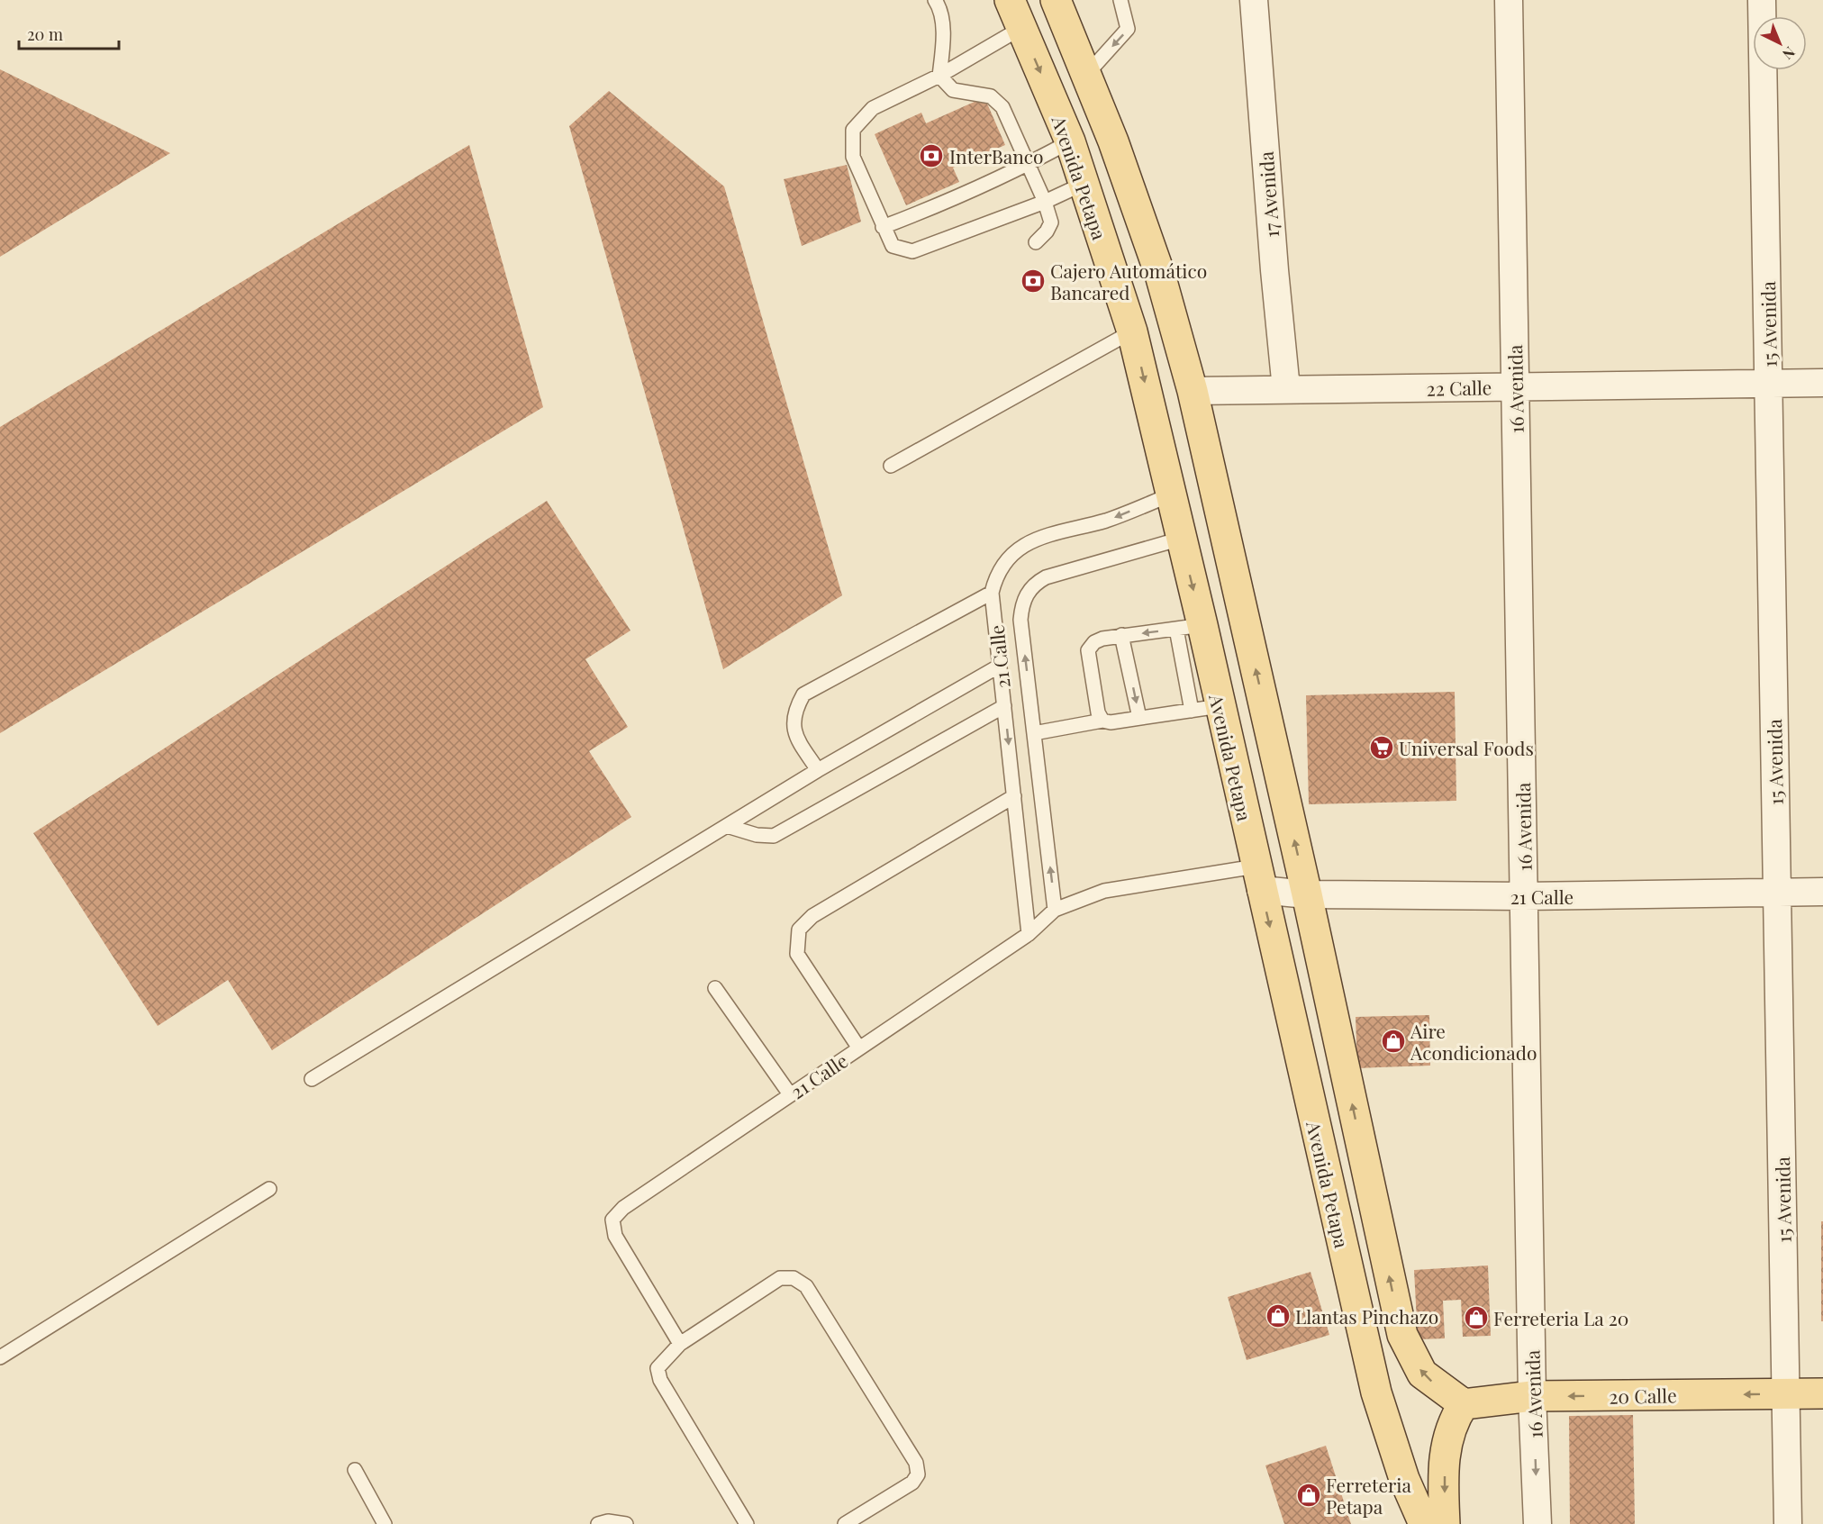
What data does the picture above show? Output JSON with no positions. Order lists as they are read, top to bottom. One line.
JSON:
{"streets":{"main road":["Avenida Petapa","20 Calle"],"street":["17 Avenida","15 Avenida","22 Calle","16 Avenida","21 Calle"]},"crossings":[["Avenida Petapa","22 Calle"],["Avenida Petapa","21 Calle"],["Avenida Petapa","20 Calle"],["17 Avenida","22 Calle"],["15 Avenida","22 Calle"],["15 Avenida","21 Calle"],["15 Avenida","20 Calle"],["22 Calle","16 Avenida"],["16 Avenida","21 Calle"],["16 Avenida","20 Calle"]],"one_way":["20 Calle"],"places":{"bank":["InterBanco","Cajero Automático Bancared"],"supermarket":["Universal Foods"],"shop":["Aire Acondicionado","Llantas Pinchazo","Ferreteria La 20","Ferreteria Petapa"]},"scale_bar":"20 m","north":"bottom right"}
